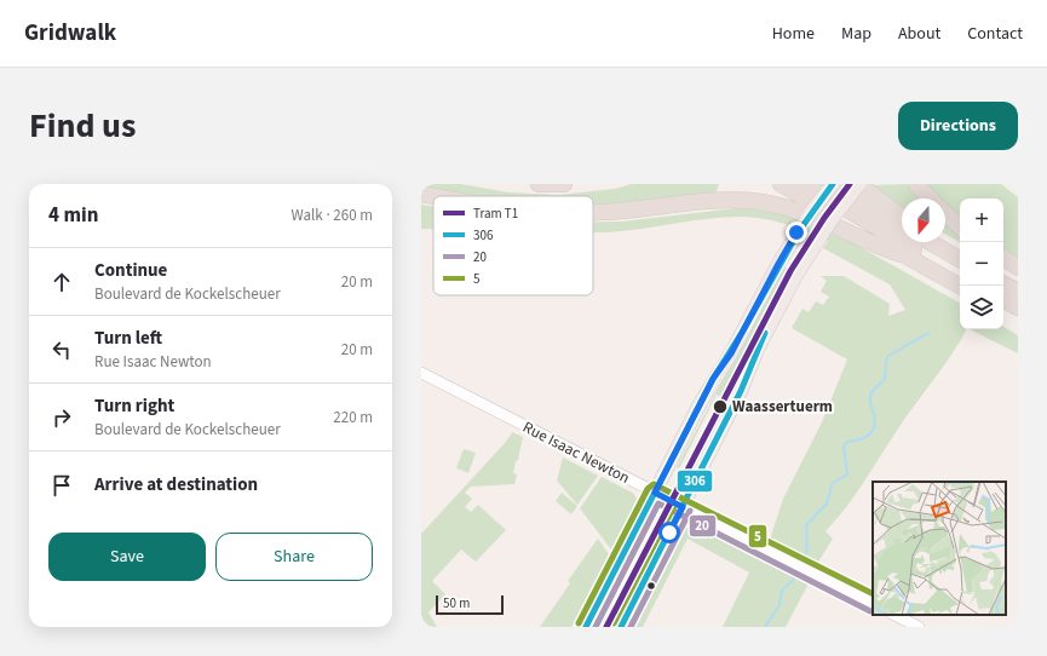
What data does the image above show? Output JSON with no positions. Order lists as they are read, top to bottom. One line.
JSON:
{"streets":{"street":["Rue Isaac Newton"]},"places":["Waassertuerm"],"lines":["tram line T1","transit line 306","transit line 5","transit line 20"],"legend":["Tram T1","306","20","5"],"scale_bar":"50 m","north":"bottom","page":{"header":"Gridwalk","nav":["Home","Map","About","Contact"],"title":"Find us","buttons":["Directions",["Save","Share"]],"heading":["4 min","Walk · 260 m"],"map_buttons":["+","−"],"list":[["Continue","Boulevard de Kockelscheuer","20 m"],["Turn left","Rue Isaac Newton","20 m"],["Turn right","Boulevard de Kockelscheuer","220 m"],"Arrive at destination"],"scale":"50 m"}}
